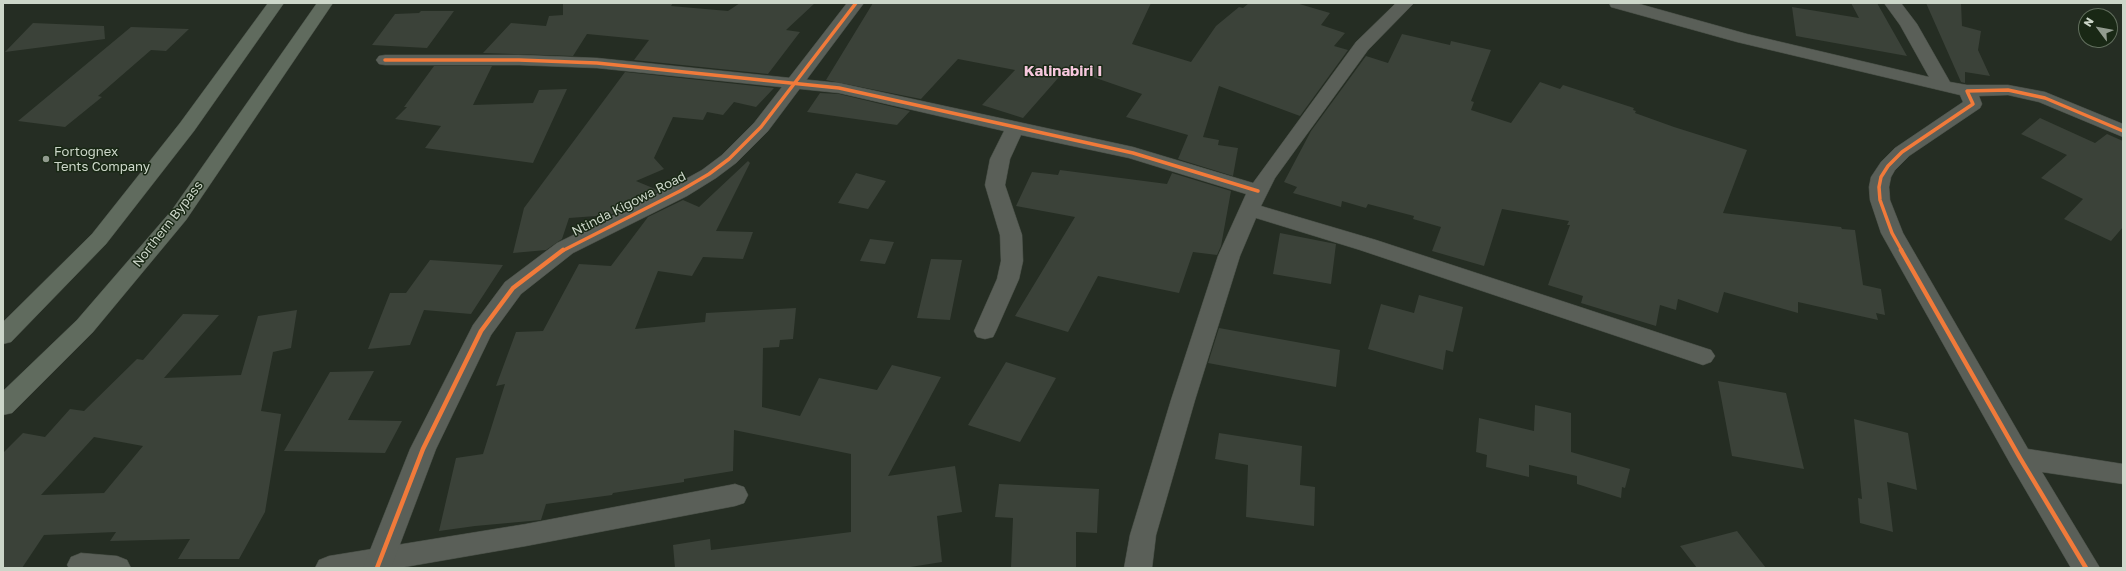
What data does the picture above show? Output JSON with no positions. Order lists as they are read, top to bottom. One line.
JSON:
{"streets":{"highway":["Northern Bypass"],"street":["Ntinda Kigowa Road"]},"districts":["Kalinabiri I"],"places":["Fortognex Tents Company"],"north":"top left"}
